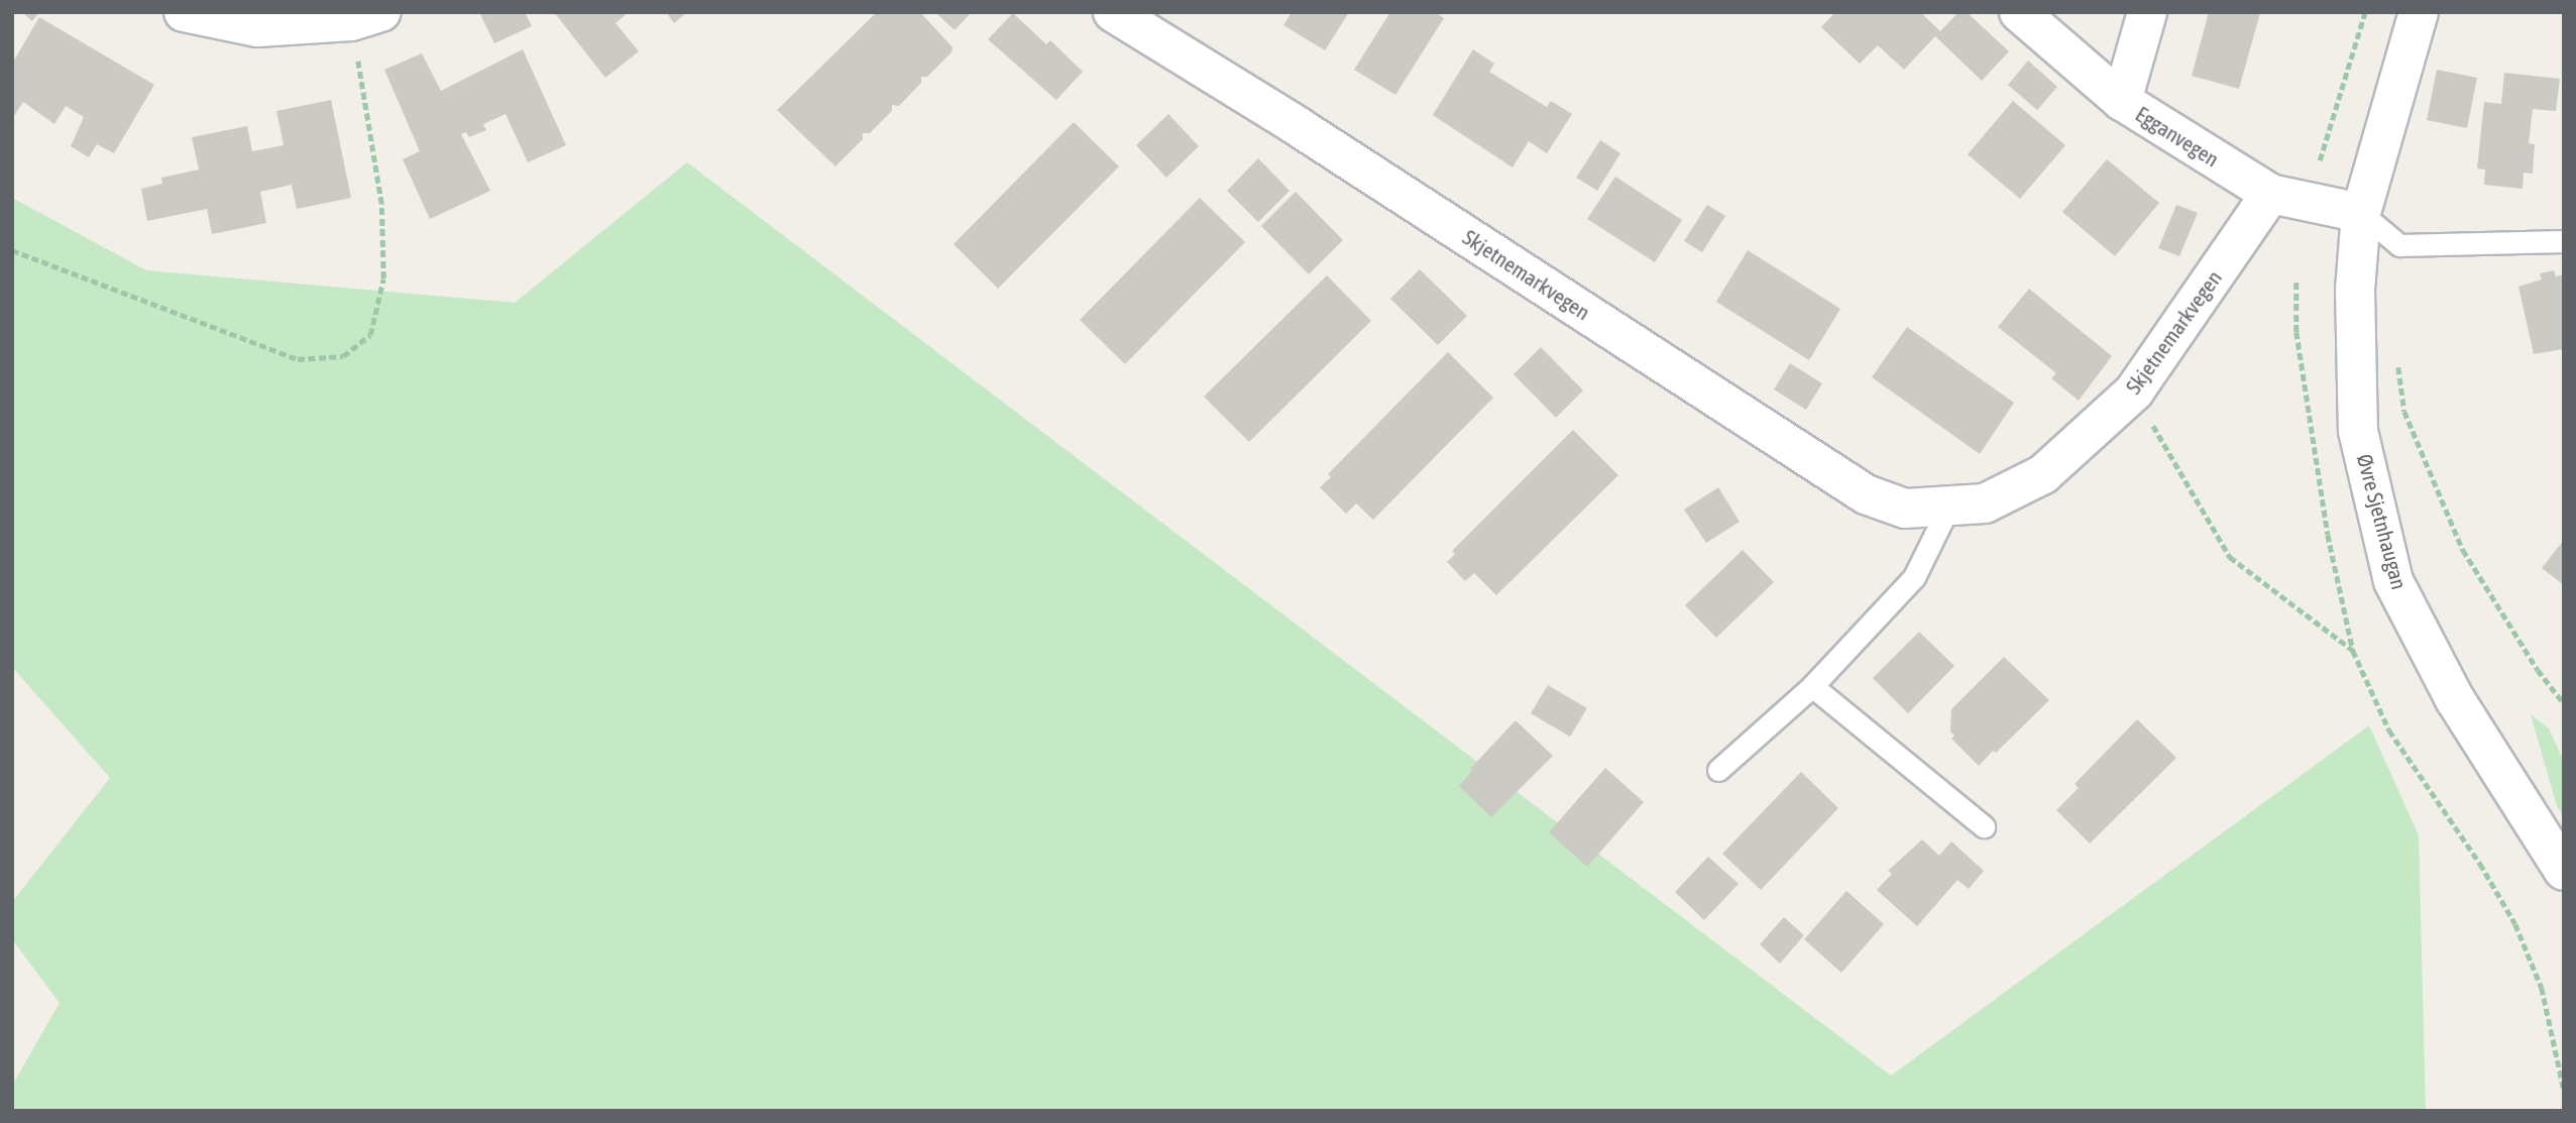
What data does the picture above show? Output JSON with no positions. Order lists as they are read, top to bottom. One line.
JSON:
{"streets":{"street":["Egganvegen","Skjetnemarkvegen","Øvre Sjetnhaugan"]},"crossings":[["Egganvegen","Skjetnemarkvegen"],["Egganvegen","Øvre Sjetnhaugan"]]}
